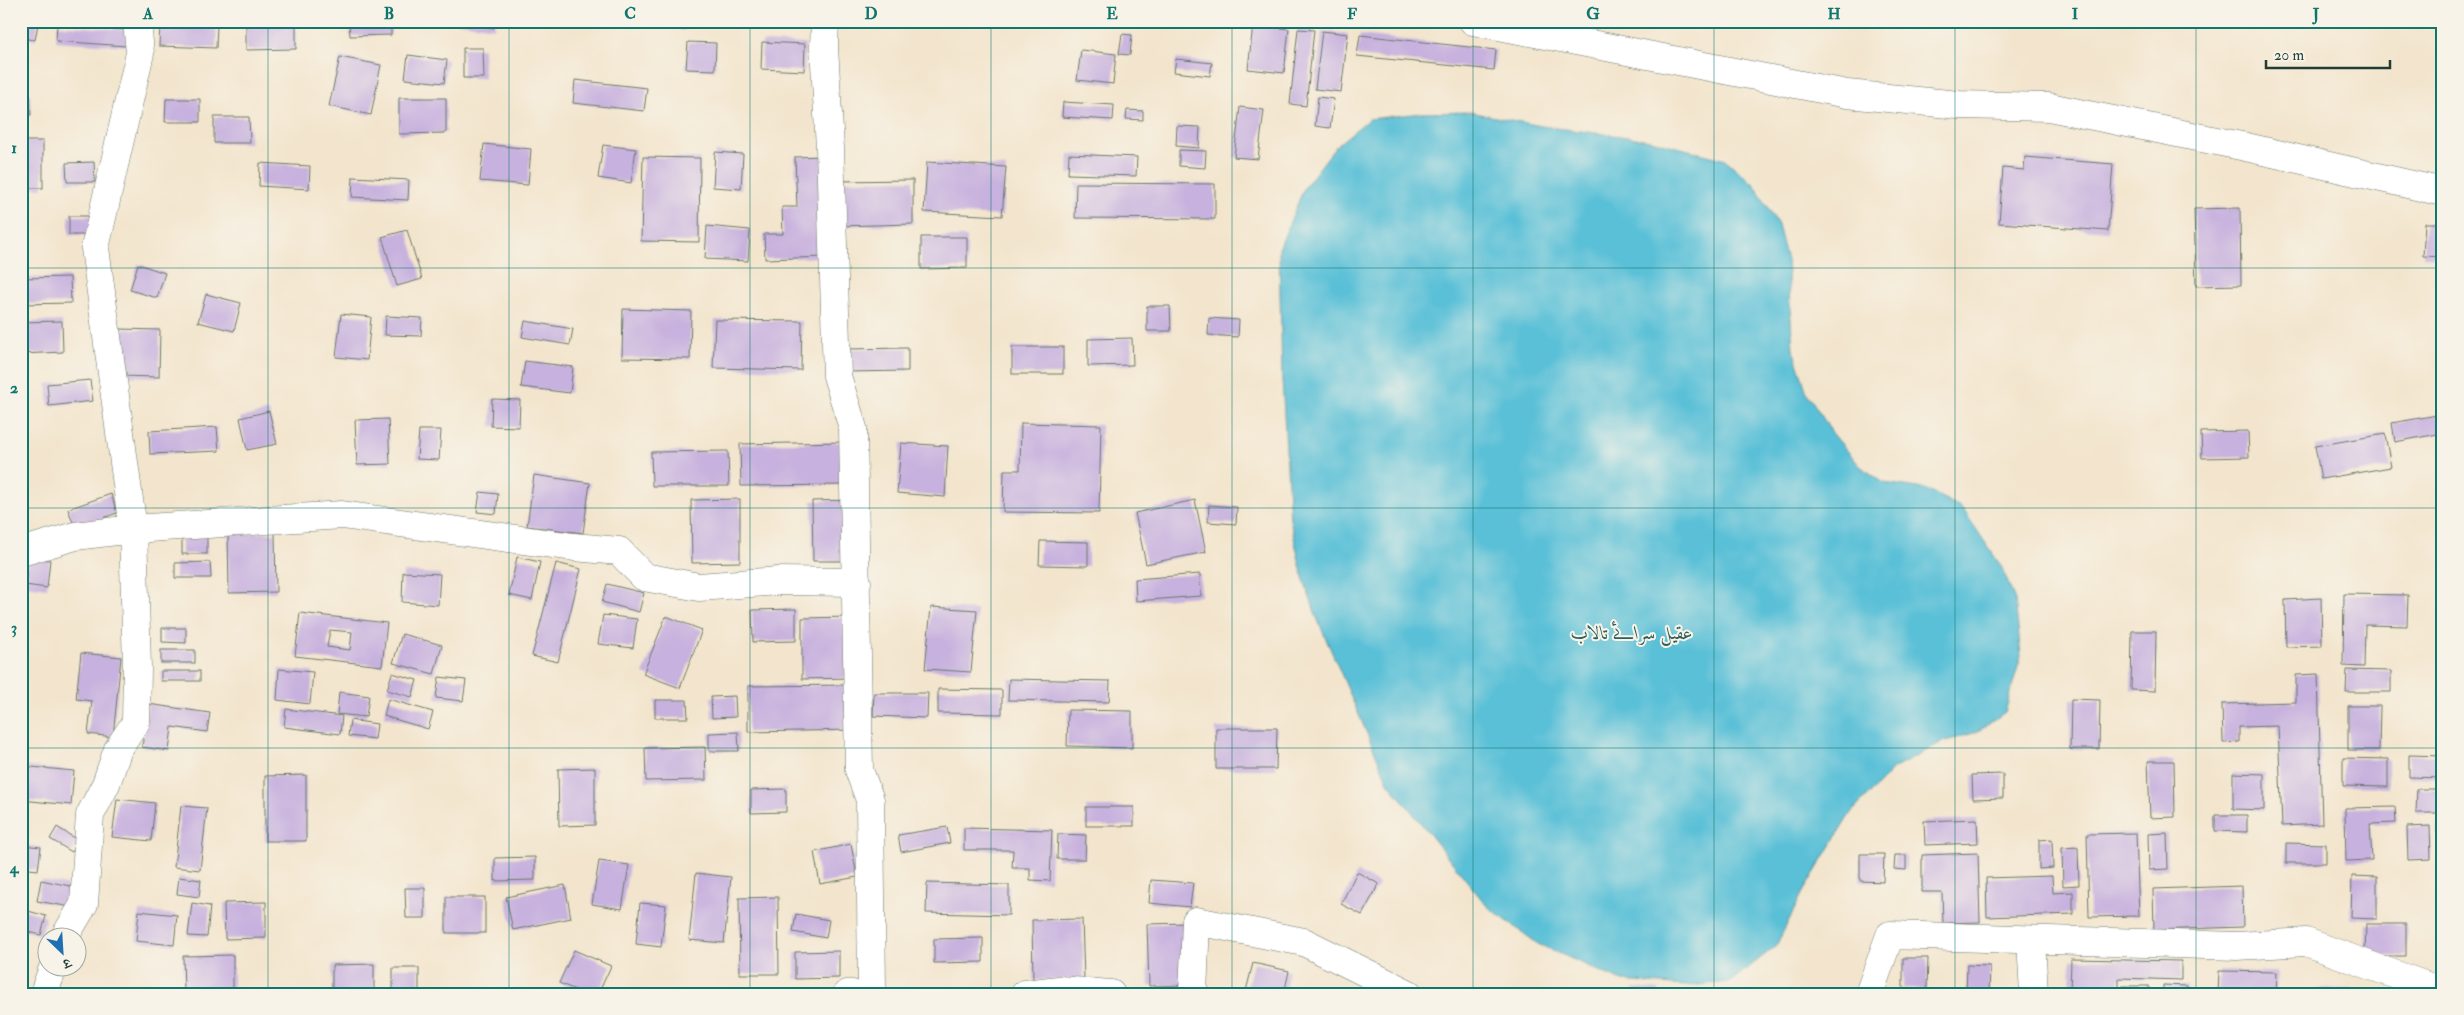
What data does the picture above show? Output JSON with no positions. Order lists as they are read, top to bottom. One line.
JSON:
{"water":["عقیل سرائے تالاب"],"scale_bar":"20 m","north":"bottom right","grid":{"columns":["A","B","C","D","E","F","G","H","I","J"],"rows":["1","2","3","4"]}}
